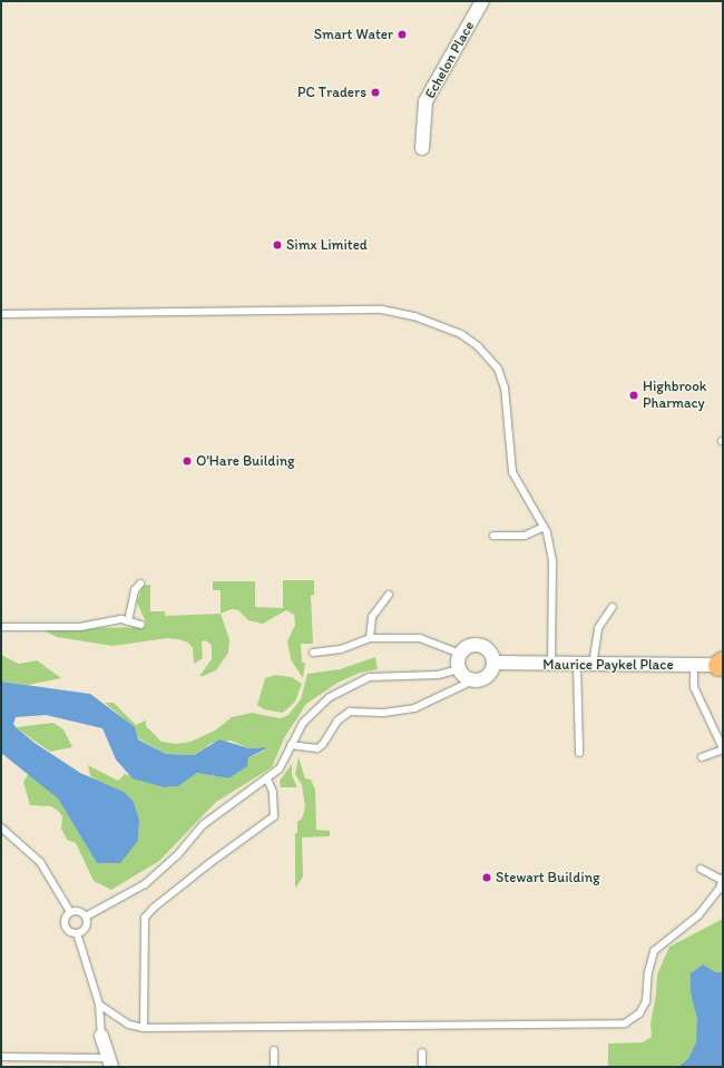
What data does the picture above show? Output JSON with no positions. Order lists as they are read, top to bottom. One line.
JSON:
{"streets":{"street":["Echelon Place","Maurice Paykel Place"]},"places":["Smart Water","PC Traders","Simx Limited","Highbrook Pharmacy","O'Hare Building","Stewart Building"]}
